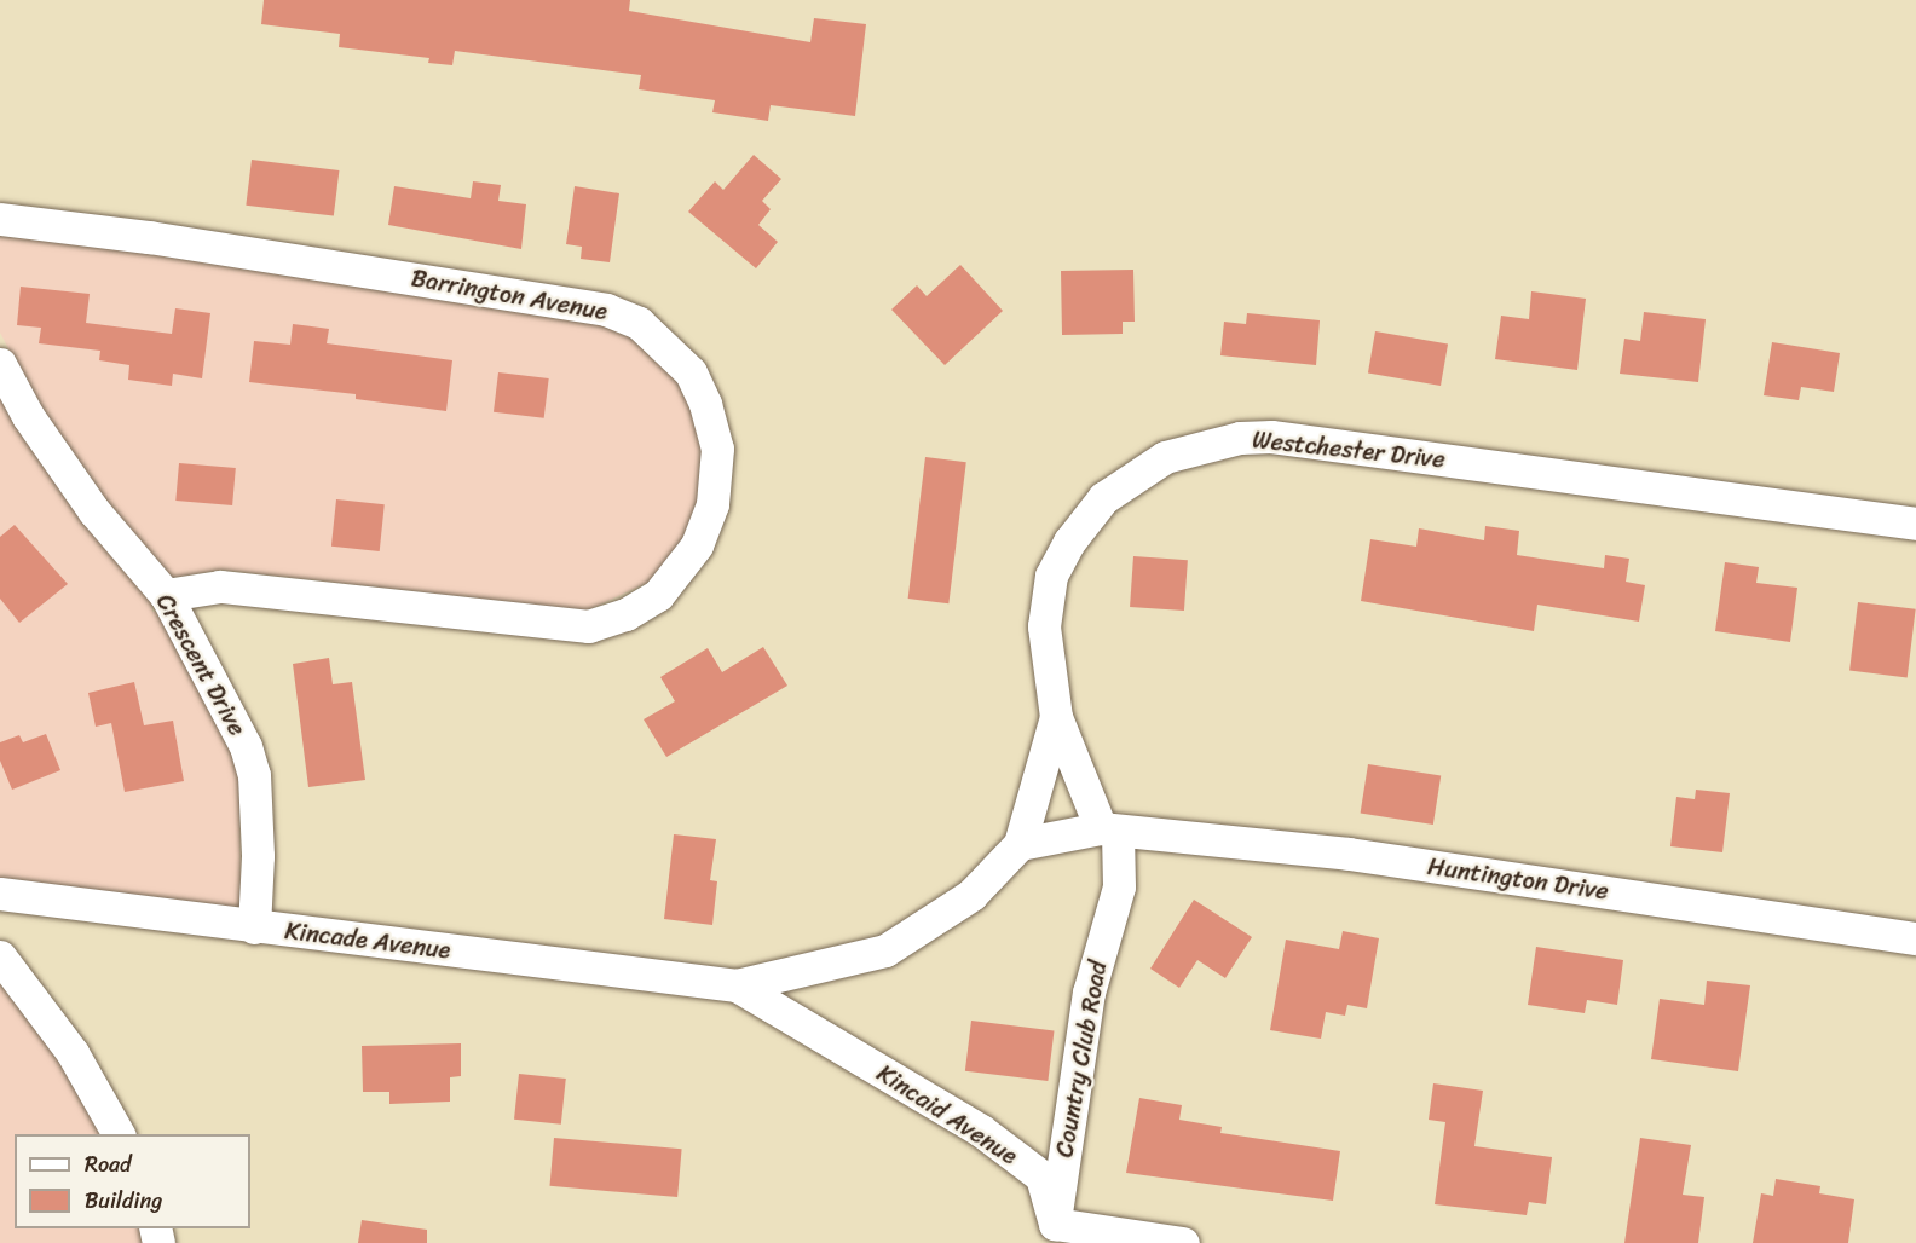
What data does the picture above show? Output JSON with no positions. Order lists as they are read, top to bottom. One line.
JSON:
{"streets":{"street":["Barrington Avenue","Westchester Drive","Crescent Drive","Huntington Drive","Kincade Avenue","Country Club Road","Kincaid Avenue"]},"crossings":[["Barrington Avenue","Crescent Drive"],["Westchester Drive","Huntington Drive"],["Westchester Drive","Country Club Road"],["Crescent Drive","Kincade Avenue"],["Huntington Drive","Country Club Road"],["Kincade Avenue","Kincaid Avenue"],["Country Club Road","Kincaid Avenue"]],"legend":["Road","Building"]}
